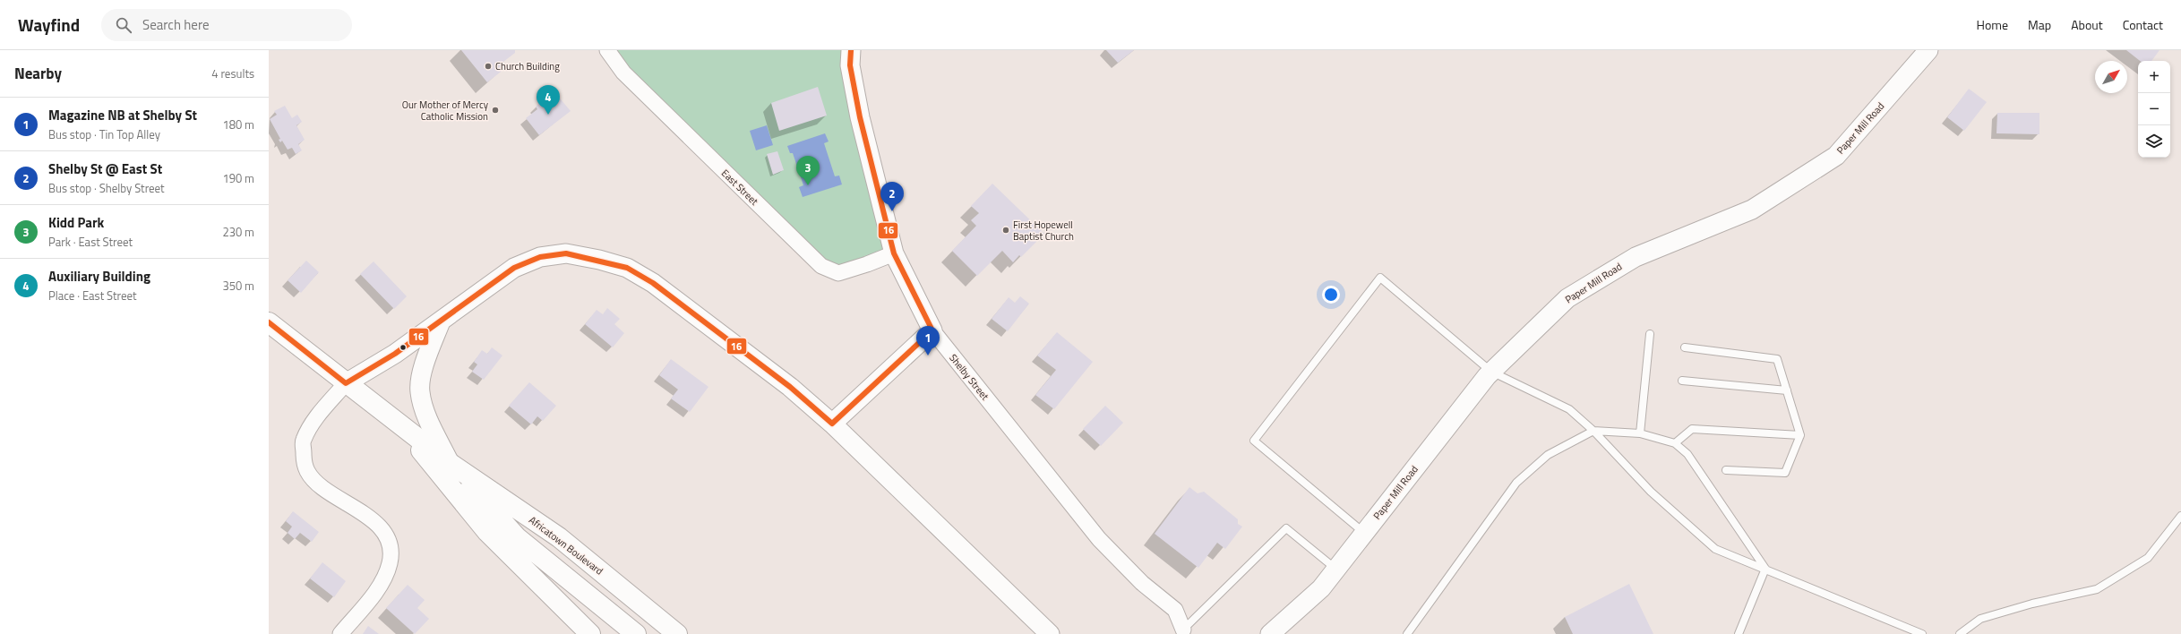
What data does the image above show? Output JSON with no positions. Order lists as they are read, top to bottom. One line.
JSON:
{"streets":{"main road":["Africatown Boulevard"],"street":["Paper Mill Road","East Street","Shelby Street"]},"crossings":[["East Street","Shelby Street"]],"places":["Church Building","Our Mother of Mercy Catholic Mission","First Hopewell Baptist Church"],"lines":["transit line 16"],"north":"top right","page":{"header":"Wayfind","search":"Search here","nav":["Home","Map","About","Contact"],"heading":["Nearby","4 results"],"map_buttons":["+","−"],"pins":["4","3","2","1"],"list":[{"mark":"1","name":"Magazine NB at Shelby St","note":"Bus stop · Tin Top Alley","value":"180 m"},{"mark":"2","name":"Shelby St @ East St","note":"Bus stop · Shelby Street","value":"190 m"},{"mark":"3","name":"Kidd Park","note":"Park · East Street","value":"230 m"},{"mark":"4","name":"Auxiliary Building","note":"Place · East Street","value":"350 m"}]}}
